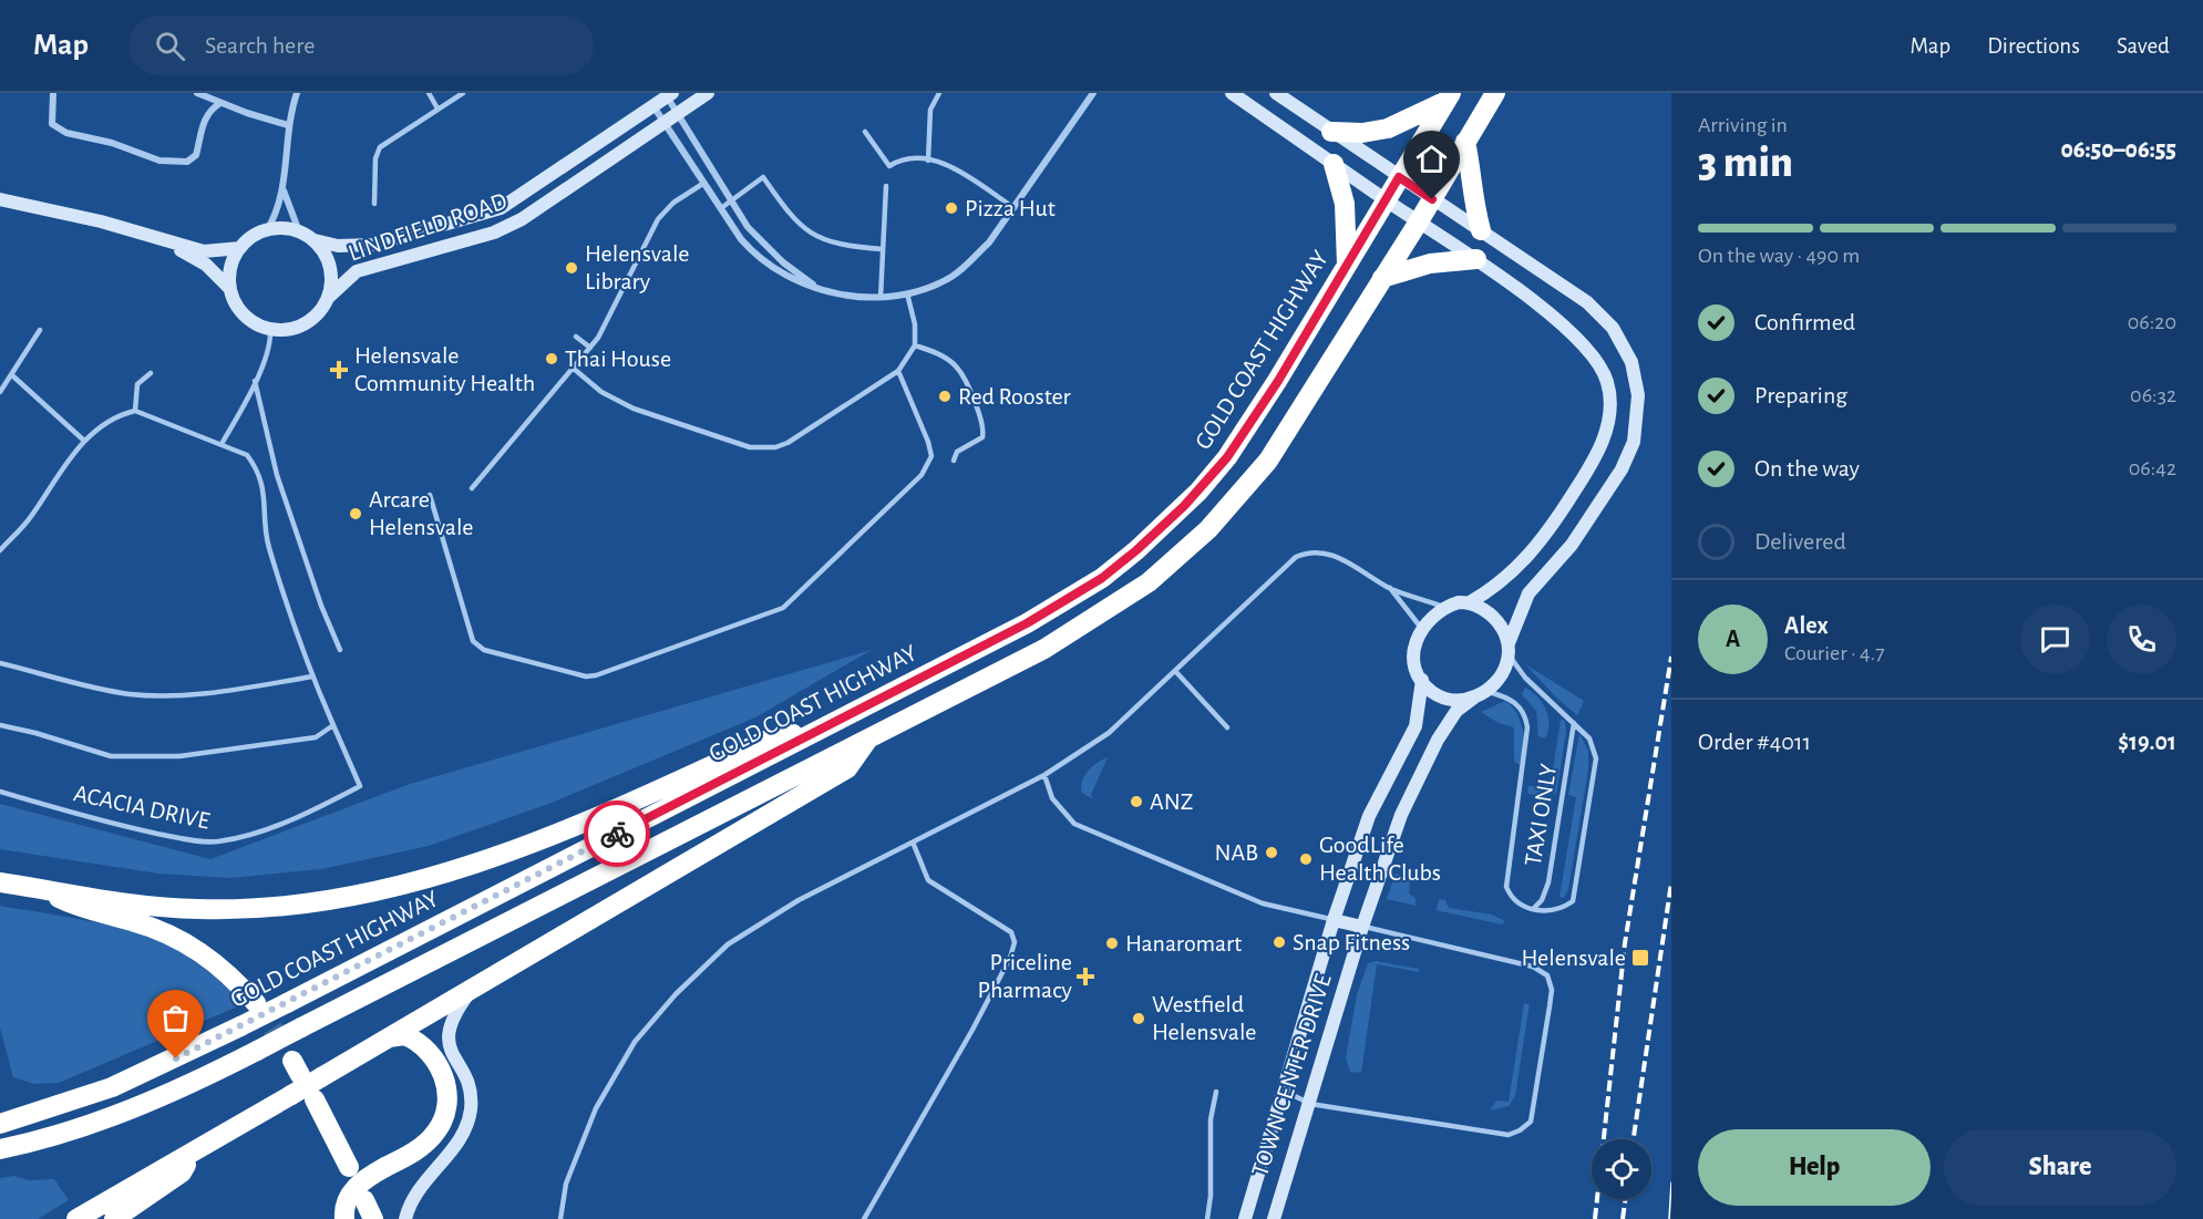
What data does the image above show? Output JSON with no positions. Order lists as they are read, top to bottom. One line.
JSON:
{"streets":{"highway":["GOLD COAST HIGHWAY"],"street":["LINDFIELD ROAD","TOWN CENTER DRIVE"],"lane":["ACACIA DRIVE","TAXI ONLY"]},"places":{"other":["Pizza Hut","Helensvale Library","Thai House","Red Rooster","Arcare Helensvale","ANZ","NAB","GoodLife Health Clubs","Snap Fitness","Hanaromart","Westfield Helensvale"],"health":["Helensvale Community Health","Priceline Pharmacy"],"transit":["Helensvale"]},"page":{"header":"Map","search":"Search here","nav":["Map","Directions","Saved"],"heading":["3 min","Arriving in","06:50–06:55"],"panel":["Alex","Courier · 4.7","Order #4011","$19.01"],"bar":"On the way · 490 m","list":[["Confirmed","06:20"],["Preparing","06:32"],["On the way","06:42"],"Delivered"],"round":"A","buttons":["Help","Share"]}}
